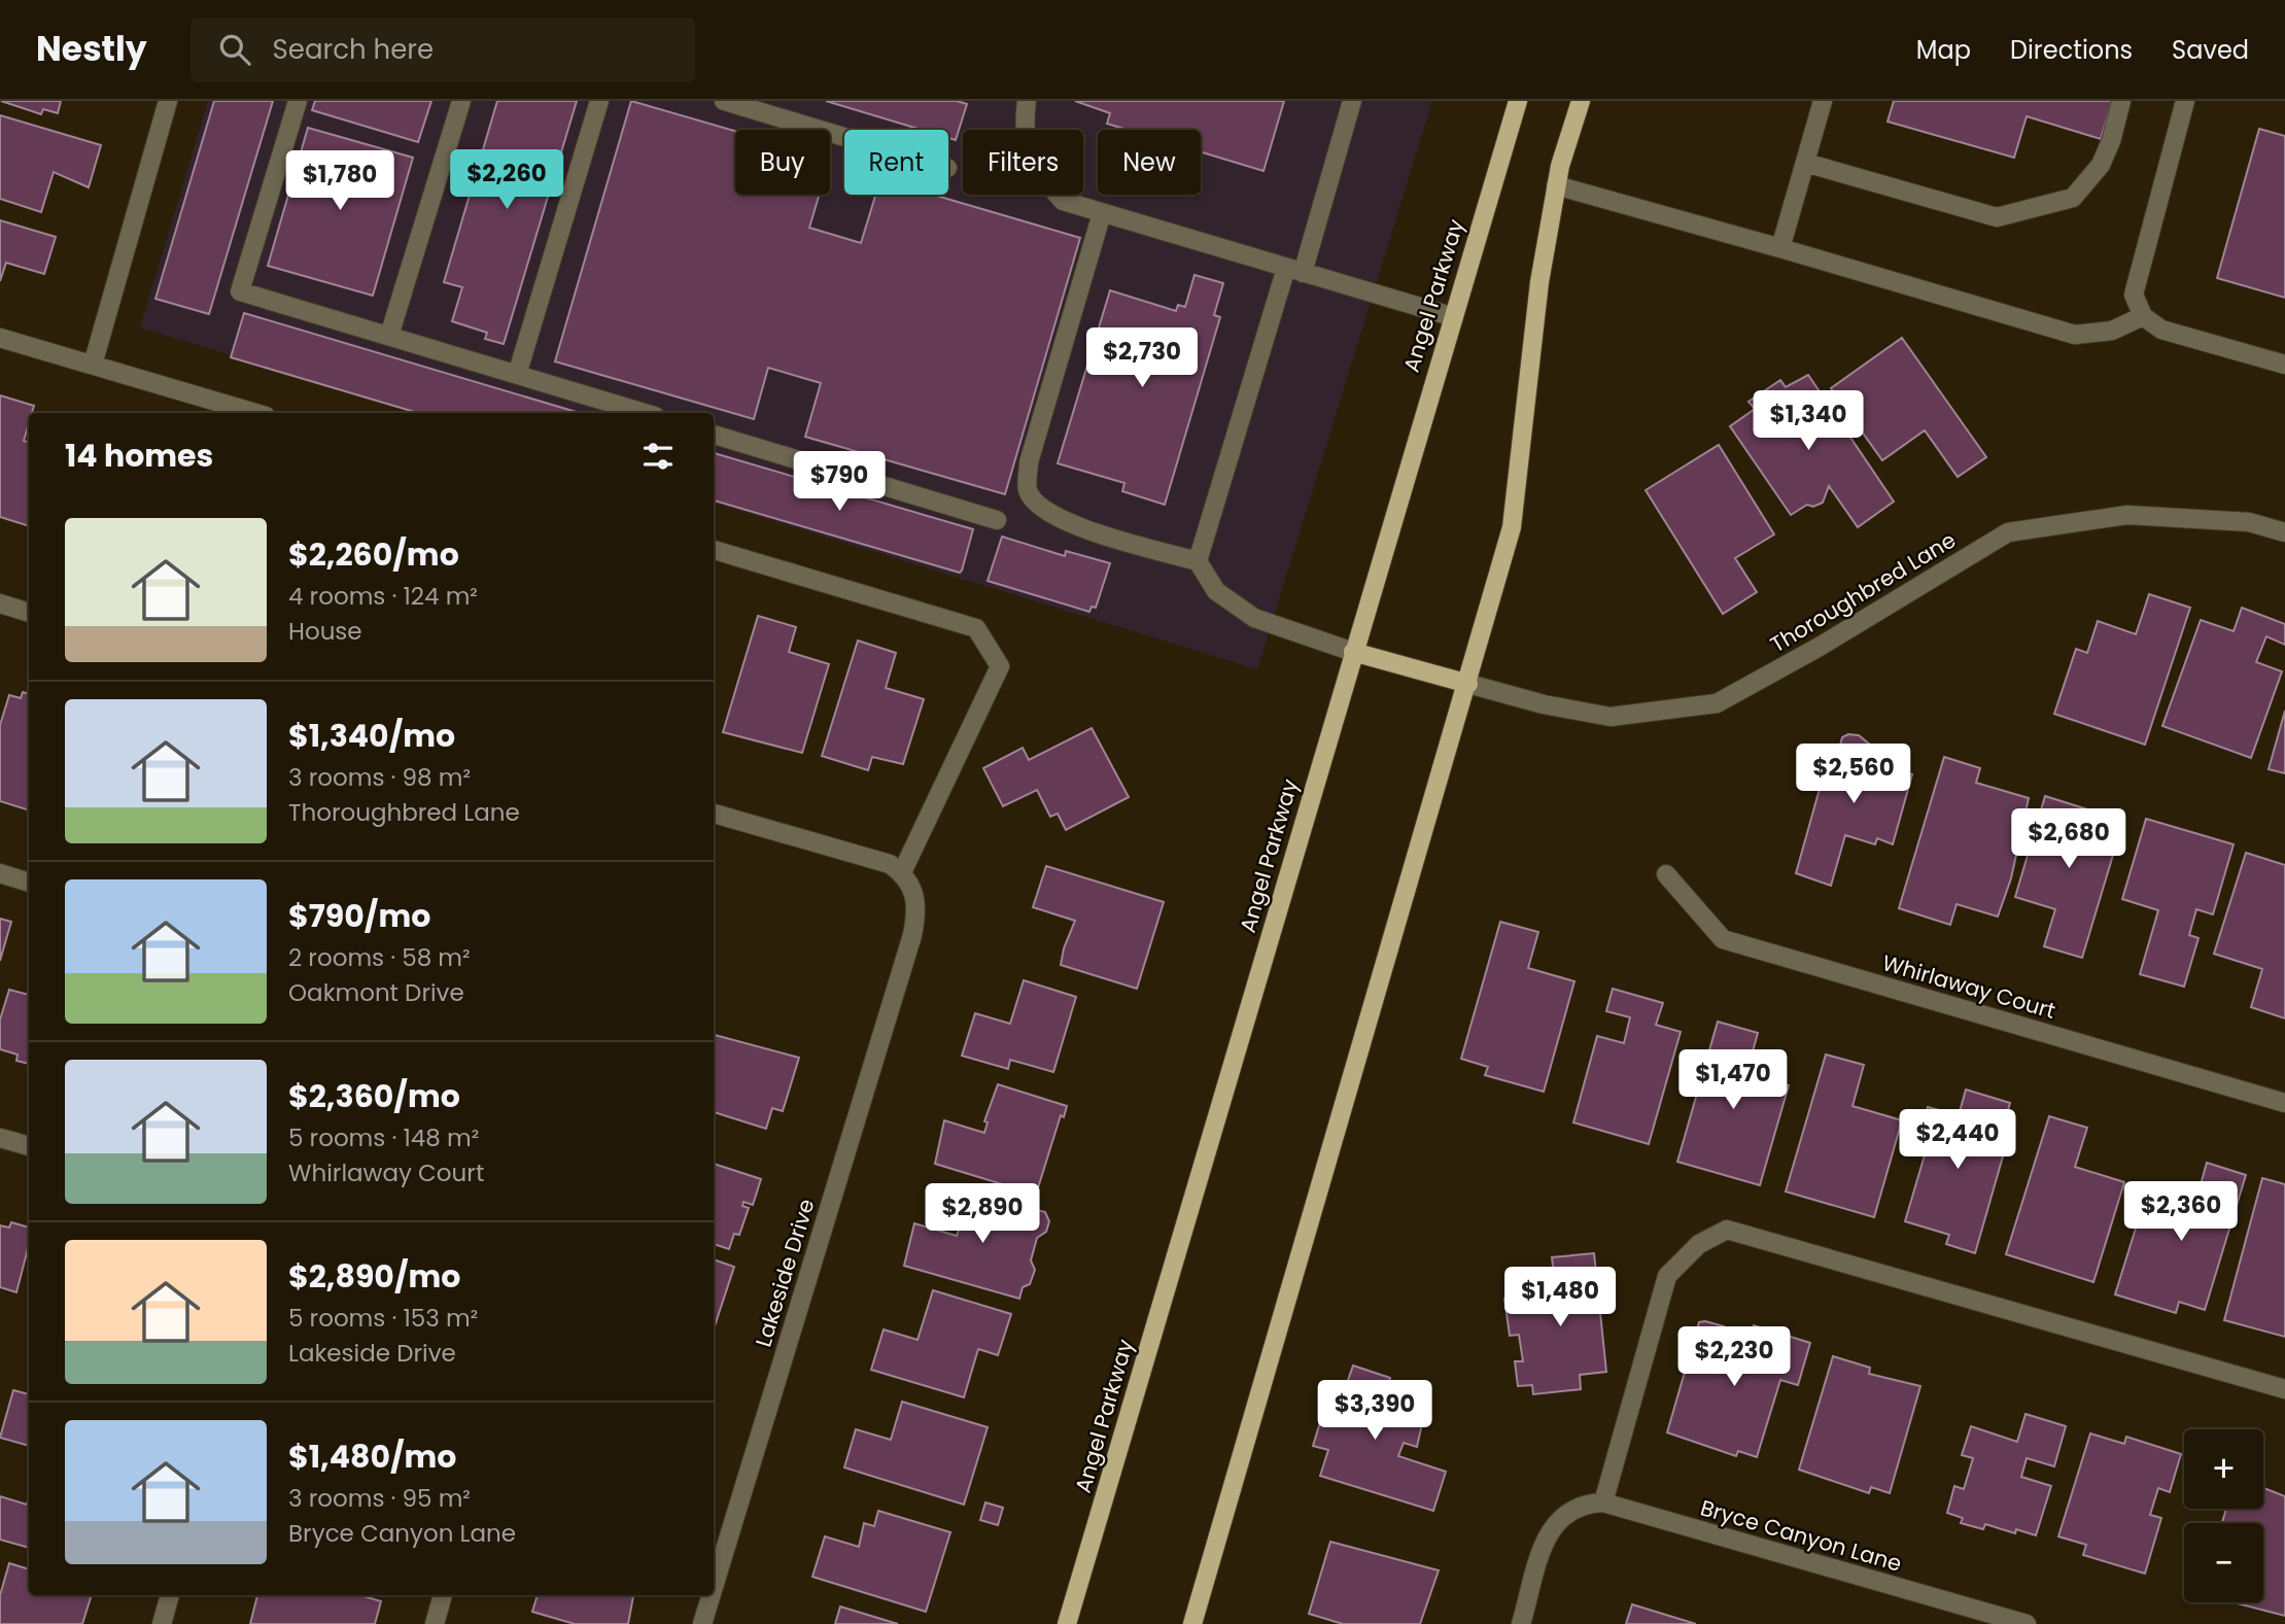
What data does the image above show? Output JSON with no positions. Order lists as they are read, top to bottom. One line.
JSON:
{"streets":{"main road":["Angel Parkway"],"street":["Thoroughbred Lane","Whirlaway Court","Lakeside Drive","Bryce Canyon Lane"]},"page":{"header":"Nestly","search":"Search here","nav":["Map","Directions","Saved"],"chip":["Buy","Rent","Filters","New"],"price":["$2,260","$1,780","$2,730","$1,340","$790","$2,560","$2,680","$1,470","$2,440","$2,360","$2,890","$1,480","$2,230","$3,390"],"heading":"14 homes","list":[{"name":"$2,260/mo","note":"4 rooms · 124 m² · House"},{"name":"$1,340/mo","note":"3 rooms · 98 m² · Thoroughbred Lane"},{"name":"$790/mo","note":"2 rooms · 58 m² · Oakmont Drive"},{"name":"$2,360/mo","note":"5 rooms · 148 m² · Whirlaway Court"},{"name":"$2,890/mo","note":"5 rooms · 153 m² · Lakeside Drive"},{"name":"$1,480/mo","note":"3 rooms · 95 m² · Bryce Canyon Lane"}],"map_buttons":["+","−"]}}
